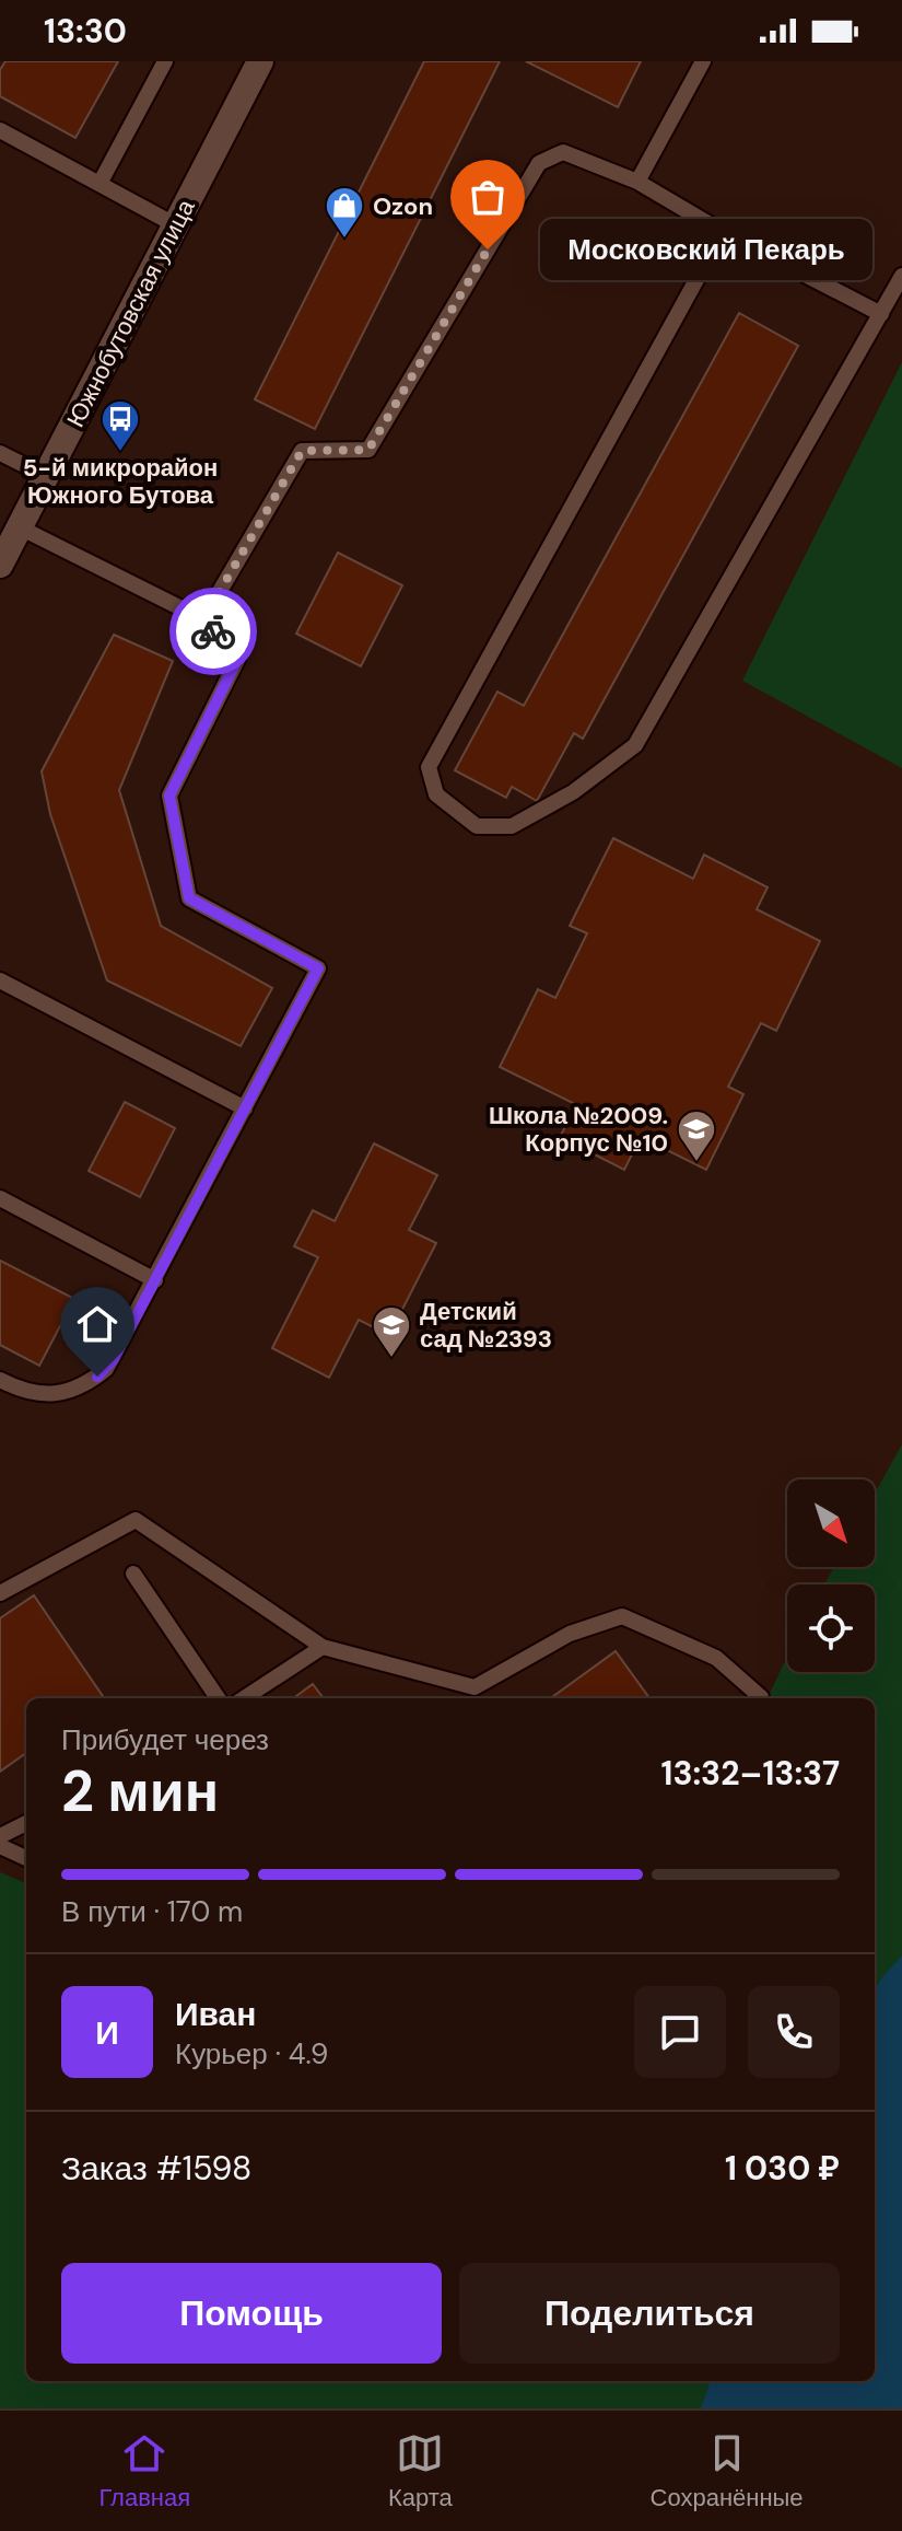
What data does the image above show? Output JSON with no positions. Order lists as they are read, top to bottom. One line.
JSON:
{"streets":{"street":["Южнобутовская улица"]},"places":{"shop":["Ozon"],"other":["Московский Пекарь"],"bus stop":["5-й микрорайон Южного Бутова"],"school or university":["Школа №2009. Корпус №10","Детский сад №2393"]},"north":"bottom right","page":{"status":"13:30","bubble":"Московский Пекарь","heading":["2 мин","Прибудет через","13:32–13:37"],"panel":["Иван","Курьер · 4.9","Заказ #1598","1 030 ₽"],"bar":"В пути · 170 m","round":"И","buttons":["Помощь","Поделиться"],"tabs":["Главная","Карта","Сохранённые"]}}
